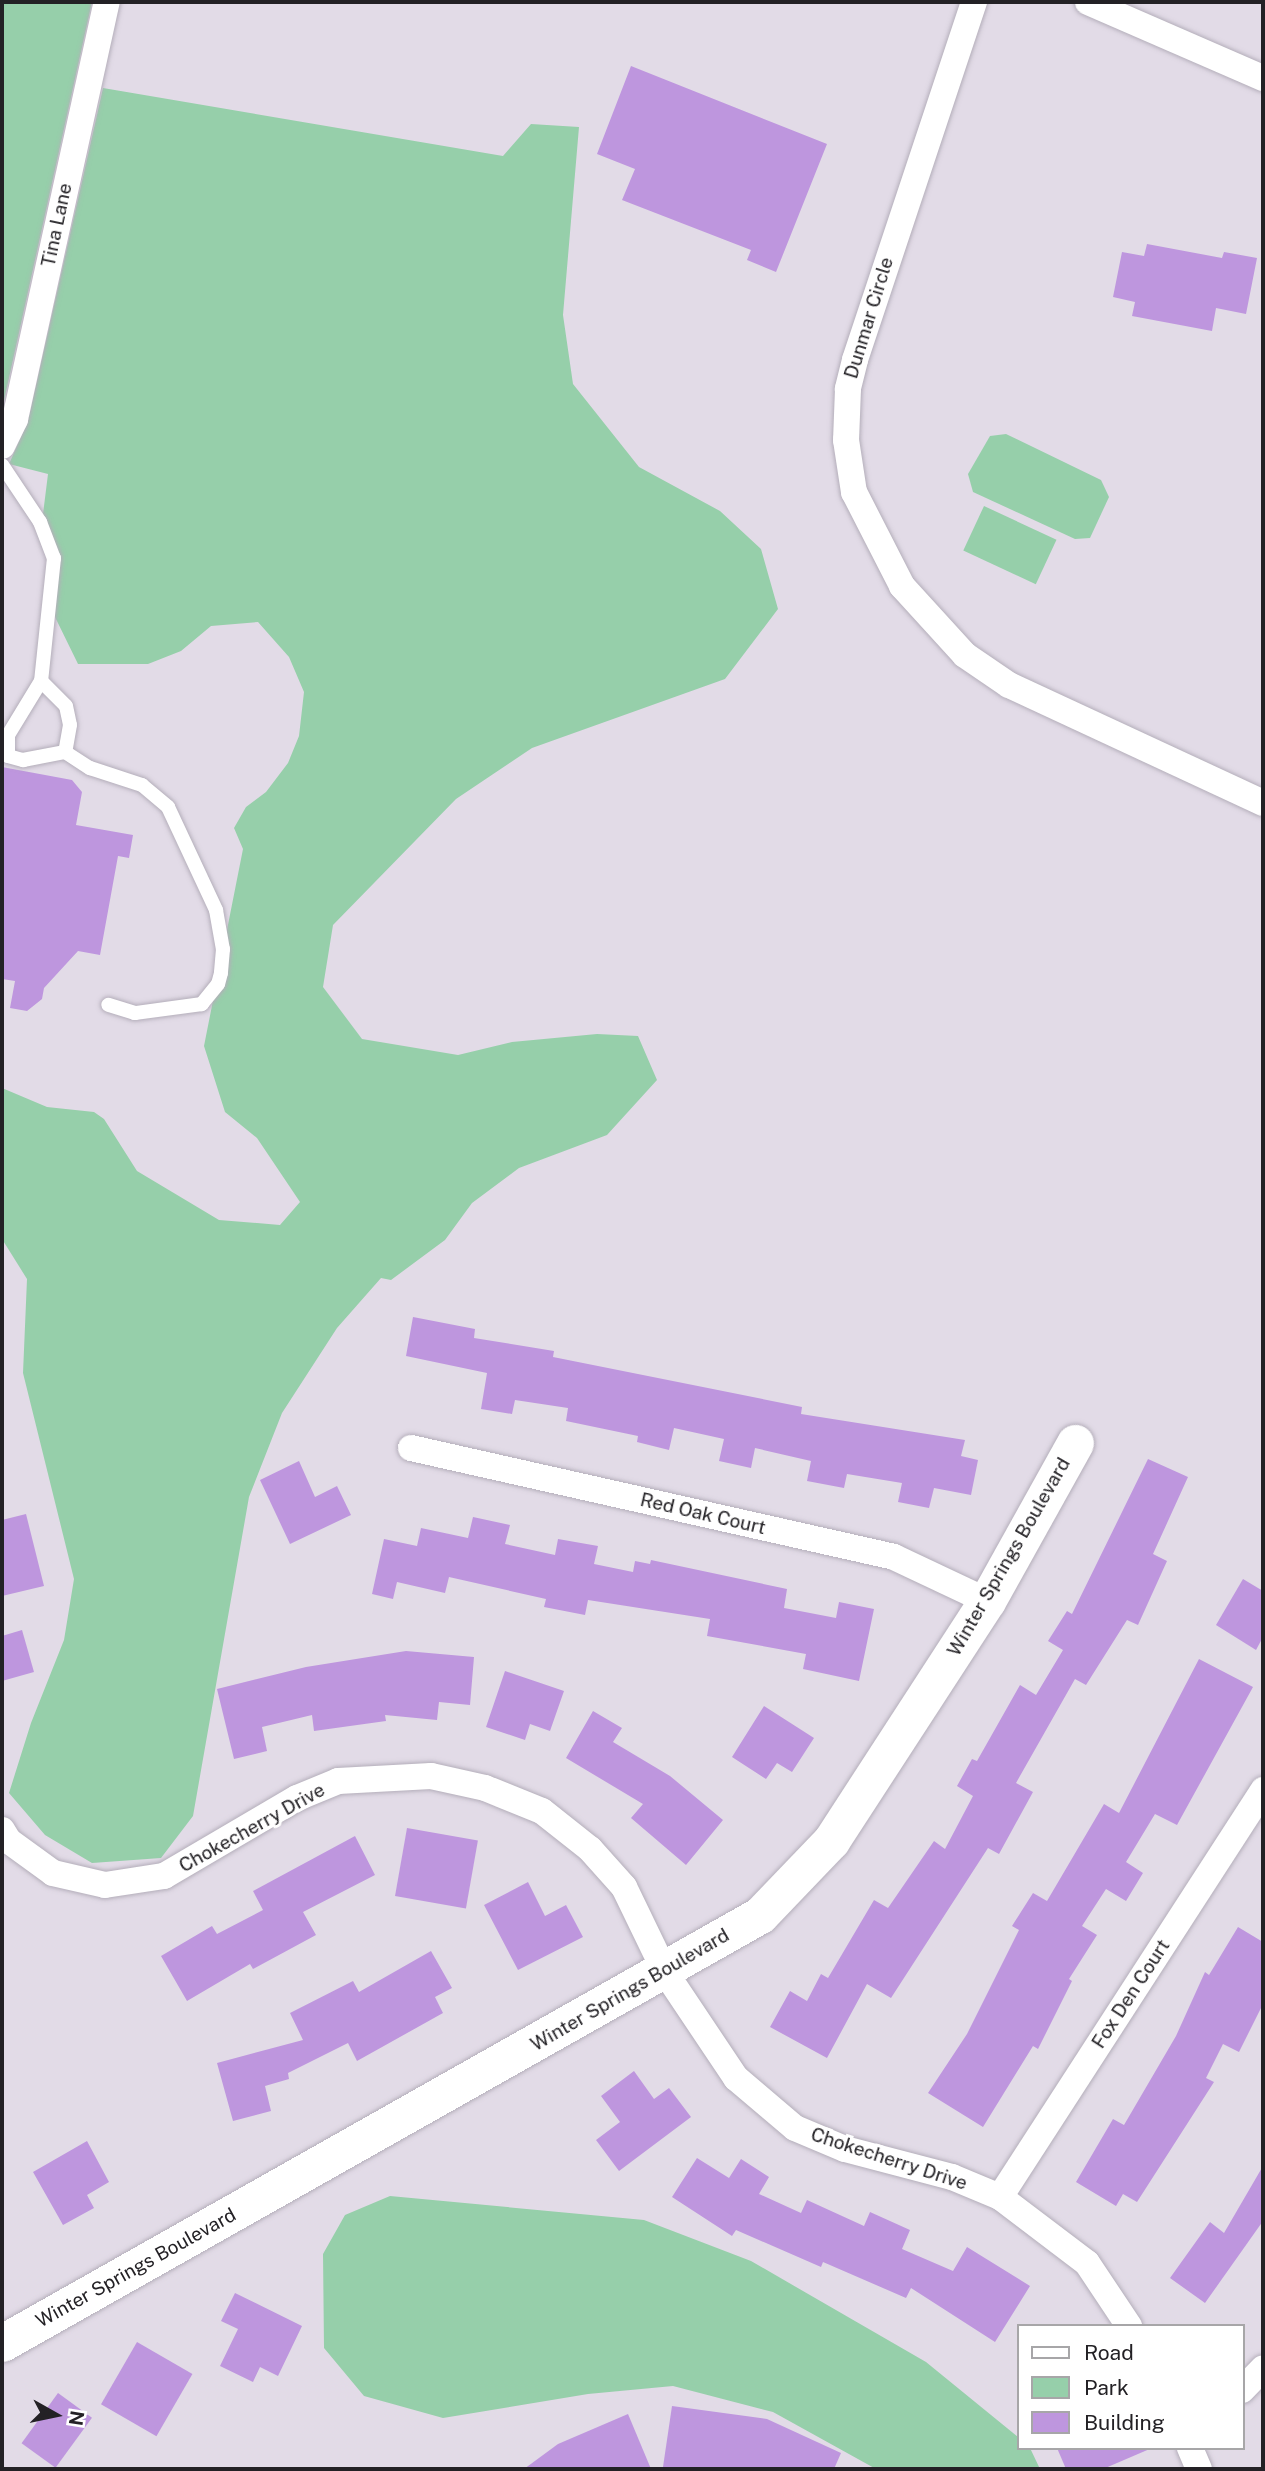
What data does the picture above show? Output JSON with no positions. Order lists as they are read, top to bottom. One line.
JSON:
{"streets":{"street":["Tina Lane","Dunmar Circle","Red Oak Court","Winter Springs Boulevard","Chokecherry Drive","Fox Den Court"]},"crossings":[["Red Oak Court","Winter Springs Boulevard"],["Winter Springs Boulevard","Chokecherry Drive"],["Chokecherry Drive","Fox Den Court"]],"legend":["Road","Park","Building"],"north":"right"}
